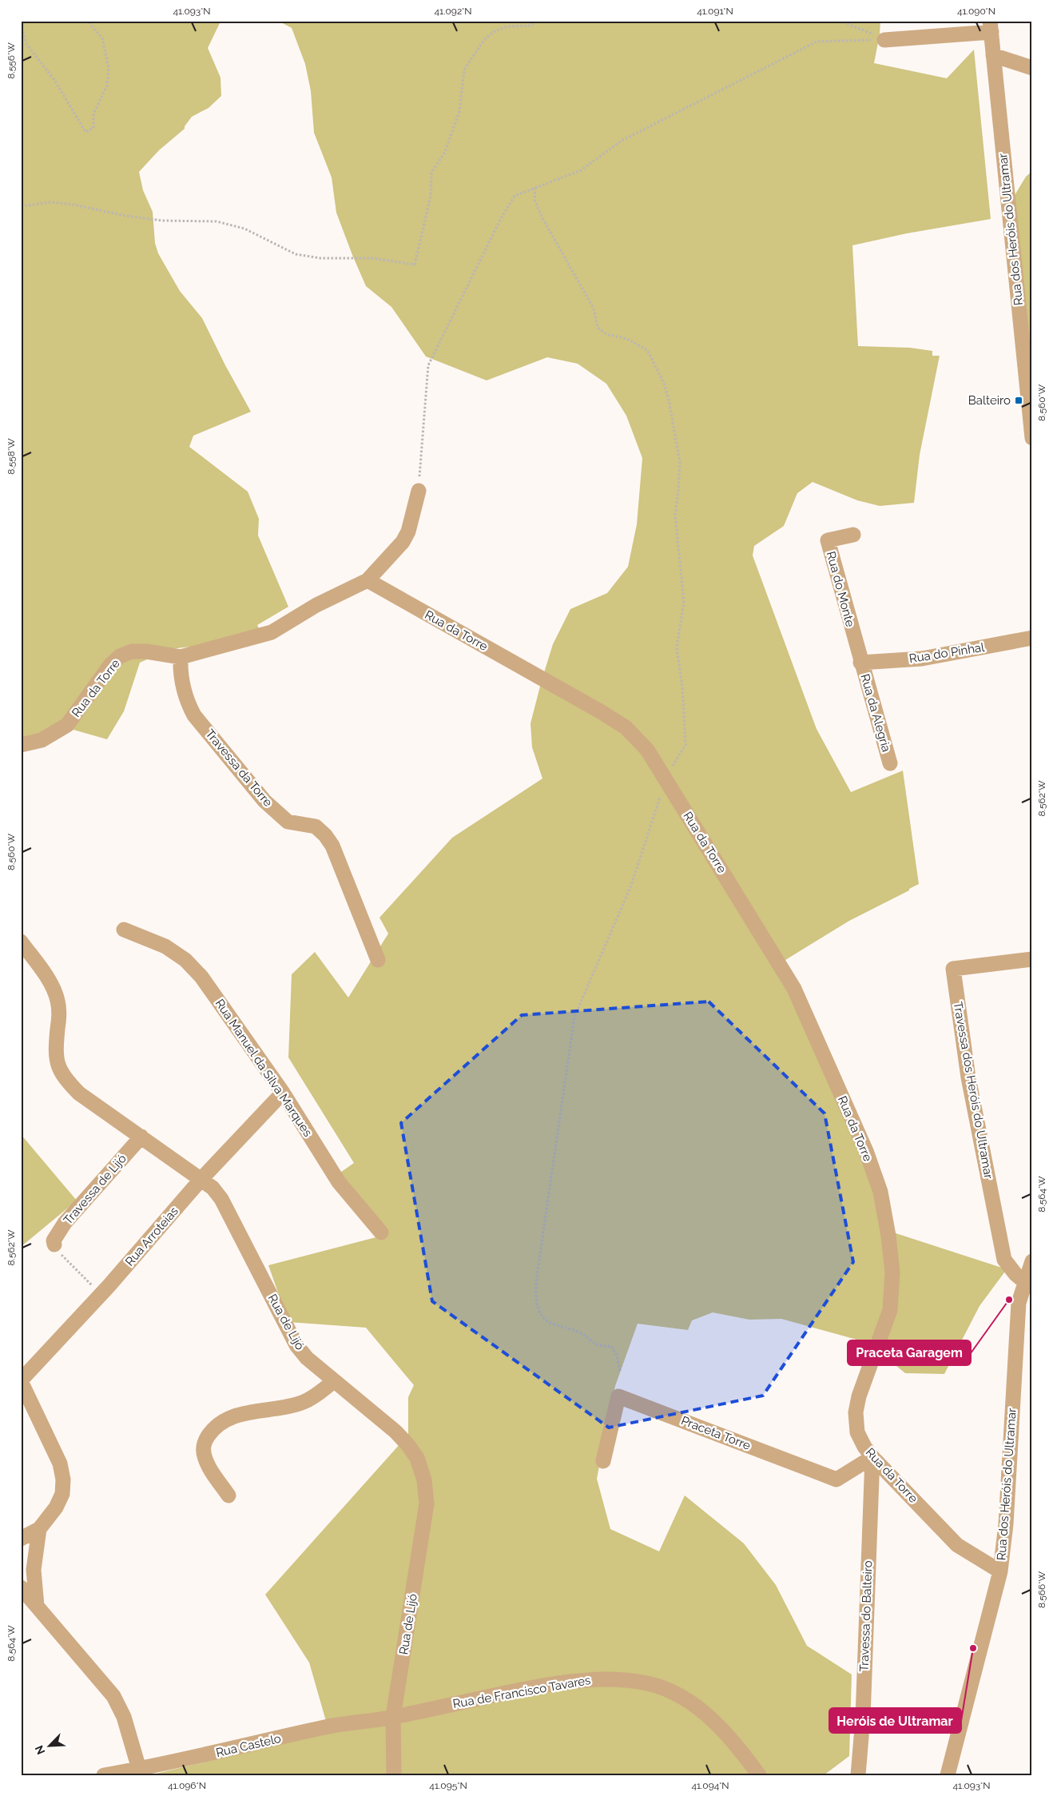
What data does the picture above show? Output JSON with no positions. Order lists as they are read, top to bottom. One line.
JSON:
{"streets":{"street":["Rua dos Heróis do Ultramar","Rua do Monte","Rua da Torre","Rua do Pinhal","Rua da Alegria","Travessa da Torre","Rua Manuel da Silva Marques","Travessa dos Heróis do Ultramar","Travessa de Lijó","Rua Arroteias","Rua de Lijó","Praceta Torre","Travessa do Balteiro","Rua de Francisco Tavares","Rua Castelo"]},"crossings":[["Rua dos Heróis do Ultramar","Rua da Torre"],["Rua dos Heróis do Ultramar","Travessa dos Heróis do Ultramar"],["Rua do Monte","Rua do Pinhal"],["Rua do Monte","Rua da Alegria"],["Rua da Torre","Travessa da Torre"],["Rua da Torre","Praceta Torre"],["Rua da Torre","Travessa do Balteiro"],["Rua do Pinhal","Rua da Alegria"],["Rua Manuel da Silva Marques","Rua Arroteias"],["Travessa de Lijó","Rua de Lijó"],["Rua Arroteias","Rua de Lijó"],["Rua de Lijó","Rua de Francisco Tavares"],["Rua de Lijó","Rua Castelo"],["Praceta Torre","Travessa do Balteiro"],["Rua de Francisco Tavares","Rua Castelo"]],"places":{"transit":["Balteiro"],"other":["Praceta Garagem","Heróis de Ultramar"]},"north":"bottom left","coordinates":["41.093°N","41.092°N","41.091°N","41.090°N","8.556°W","8.560°W","8.558°W","8.562°W","8.564°W","8.566°W","41.096°N","41.095°N","41.094°N"]}
